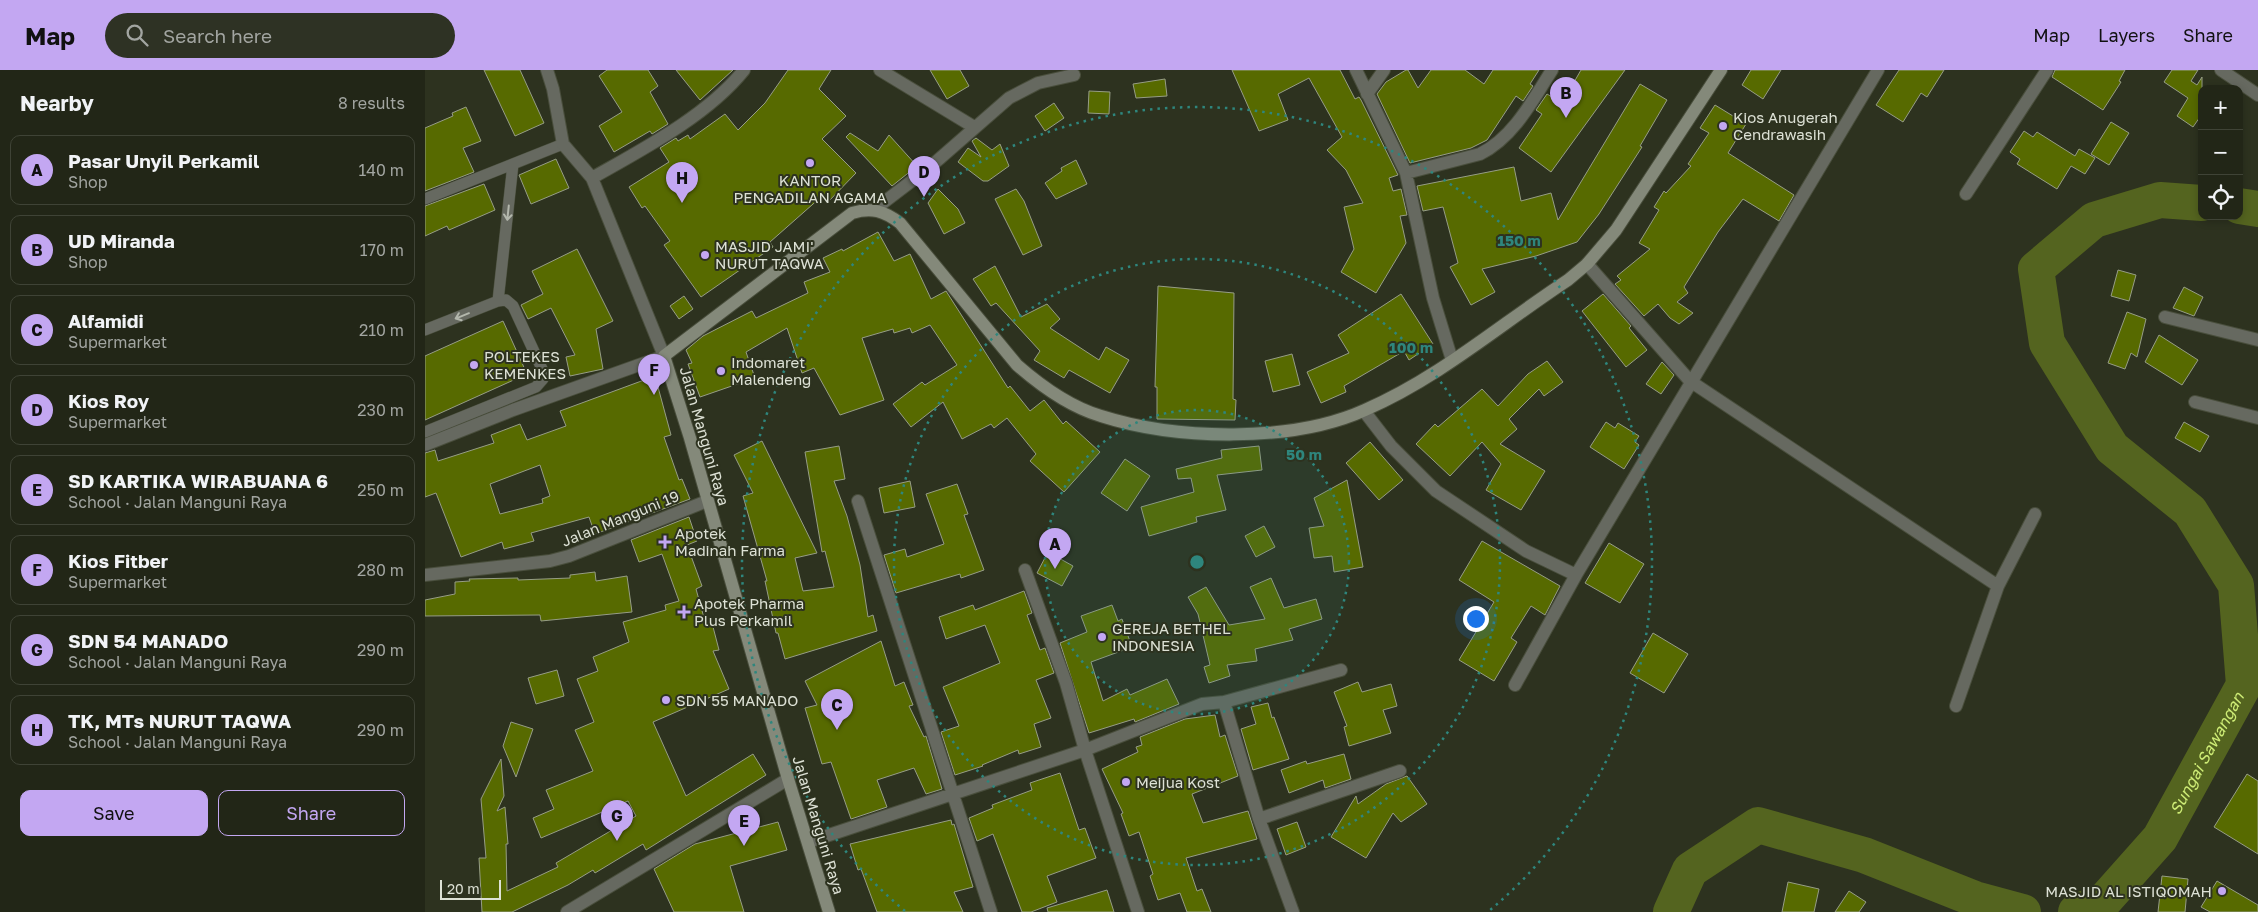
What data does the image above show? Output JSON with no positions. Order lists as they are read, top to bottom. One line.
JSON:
{"streets":{"street":["Jalan Manguni Raya","Jalan Manguni 19"]},"crossings":[["Jalan Manguni Raya","Jalan Manguni 19"]],"water":["Sungai Sawangan"],"places":{"other":["Kios Anugerah Cendrawasih","KANTOR PENGADILAN AGAMA","MASJID JAMI' NURUT TAQWA","POLTEKES KEMENKES","Indomaret Malendeng","GEREJA BETHEL INDONESIA","SDN 55 MANADO","Meijua Kost","MASJID AL ISTIQOMAH"],"health":["Apotek Madinah Farma","Apotek Pharma Plus Perkamil"]},"scale_bar":"20 m","page":{"header":"Map","search":"Search here","nav":["Map","Layers","Share"],"heading":["Nearby","8 results"],"pins":["B","D","H","F","A","C","G","E"],"map_buttons":["+","−"],"list":[{"mark":"A","name":"Pasar Unyil Perkamil","note":"Shop","value":"140 m"},{"mark":"B","name":"UD Miranda","note":"Shop","value":"170 m"},{"mark":"C","name":"Alfamidi","note":"Supermarket","value":"210 m"},{"mark":"D","name":"Kios Roy","note":"Supermarket","value":"230 m"},{"mark":"E","name":"SD KARTIKA WIRABUANA 6","note":"School · Jalan Manguni Raya","value":"250 m"},{"mark":"F","name":"Kios Fitber","note":"Supermarket","value":"280 m"},{"mark":"G","name":"SDN 54 MANADO","note":"School · Jalan Manguni Raya","value":"290 m"},{"mark":"H","name":"TK, MTs NURUT TAQWA","note":"School · Jalan Manguni Raya","value":"290 m"}],"buttons":["Save","Share"],"scale":"20 m"},"rings":["150 m","100 m","50 m"]}
